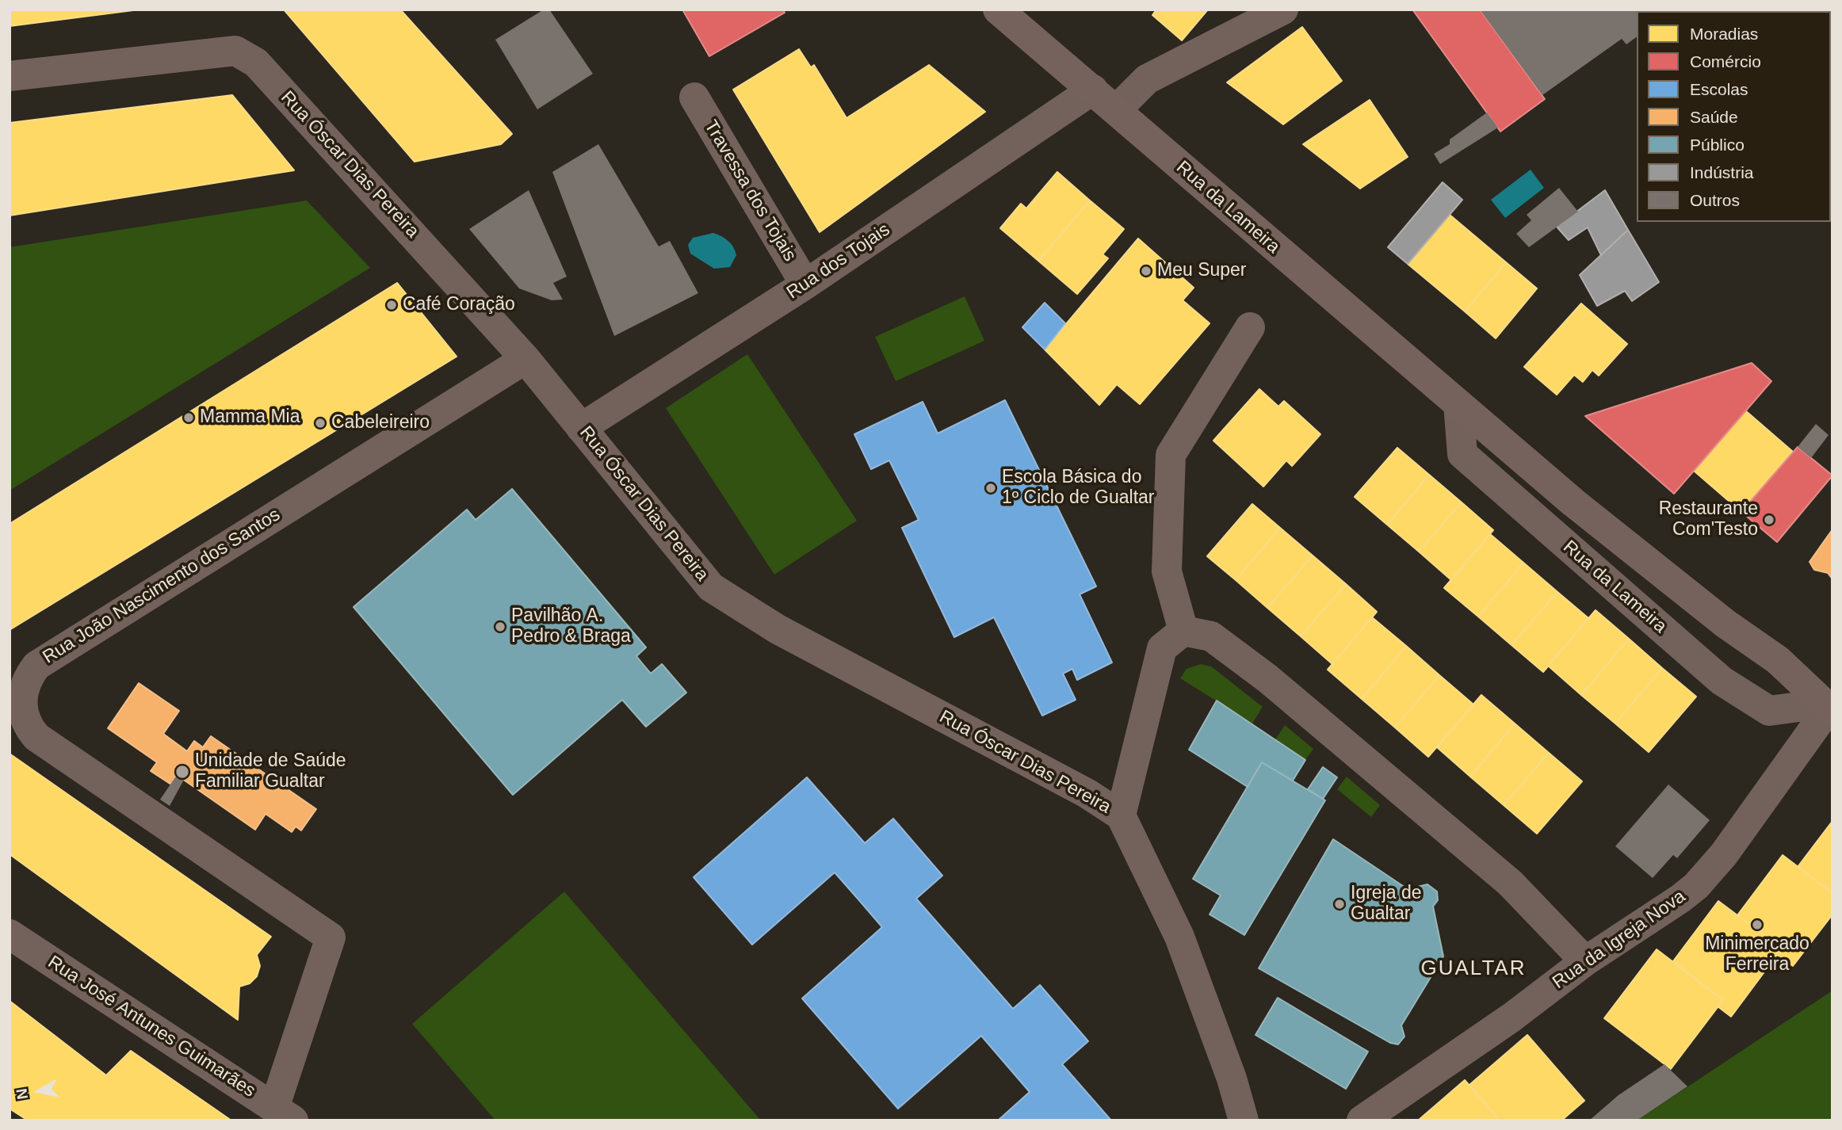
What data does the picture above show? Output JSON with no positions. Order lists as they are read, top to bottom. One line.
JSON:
{"streets":{"main road":["Rua da Lameira"],"street":["Rua Óscar Dias Pereira","Travessa dos Tojais","Rua dos Tojais","Rua João Nascimento dos Santos","Rua da Igreja Nova","Rua José Antunes Guimarães"]},"crossings":[["Rua Óscar Dias Pereira","Rua dos Tojais"],["Rua Óscar Dias Pereira","Rua João Nascimento dos Santos"],["Travessa dos Tojais","Rua dos Tojais"],["Rua da Lameira","Rua dos Tojais"],["Rua da Lameira","Rua da Igreja Nova"],["Rua João Nascimento dos Santos","Rua José Antunes Guimarães"]],"districts":["GUALTAR"],"places":["Meu Super","Café Coração","Mamma Mia","Cabeleireiro","Escola Básica do 1º Ciclo de Gualtar","Restaurante Com'Testo","Pavilhão A. Pedro & Braga","Unidade de Saúde Familiar Gualtar","Igreja de Gualtar","Minimercado Ferreira"],"legend":["Moradias","Comércio","Escolas","Saúde","Público","Indústria","Outros"],"north":"left"}
